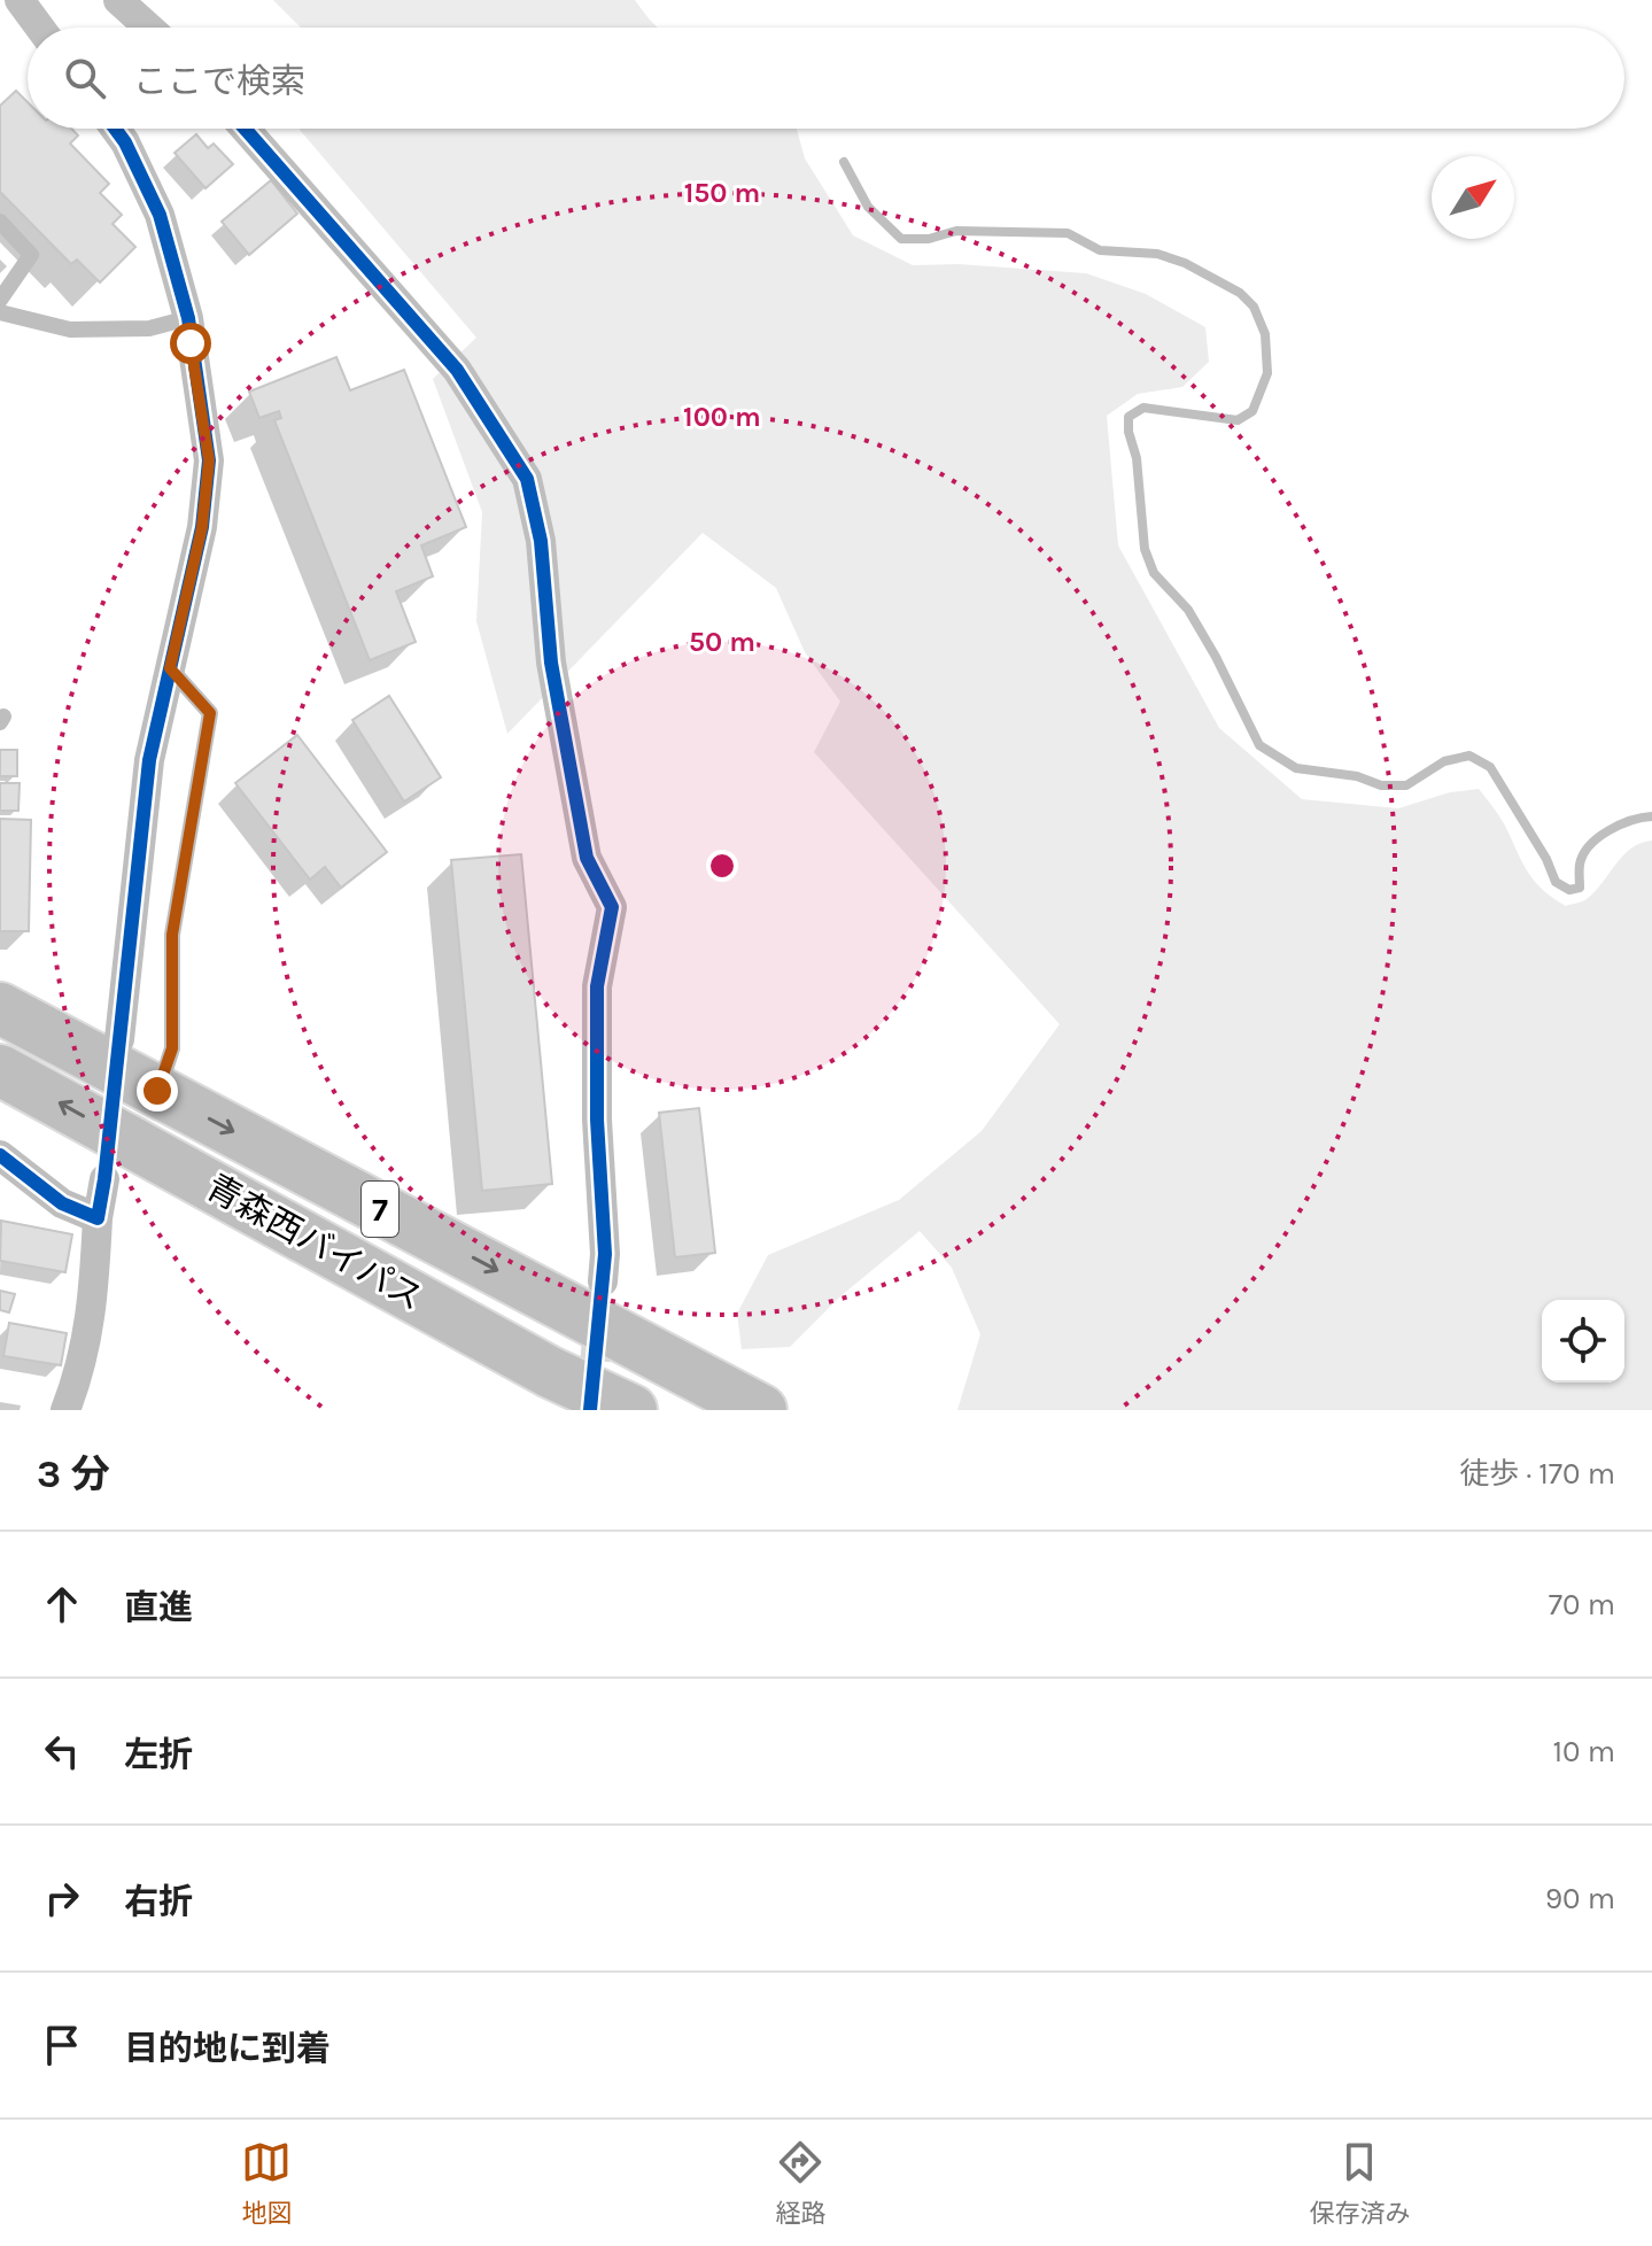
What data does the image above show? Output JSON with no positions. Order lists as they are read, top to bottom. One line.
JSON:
{"streets":{"highway":["7","青森西バイパス"]},"north":"top right","page":{"search":"ここで検索","heading":["3 分","徒歩 · 170 m"],"list":[["直進","70 m"],["左折","10 m"],["右折","90 m"],"目的地に到着"],"nav":["地図","経路","保存済み"]},"rings":["150 m","100 m","50 m"]}
